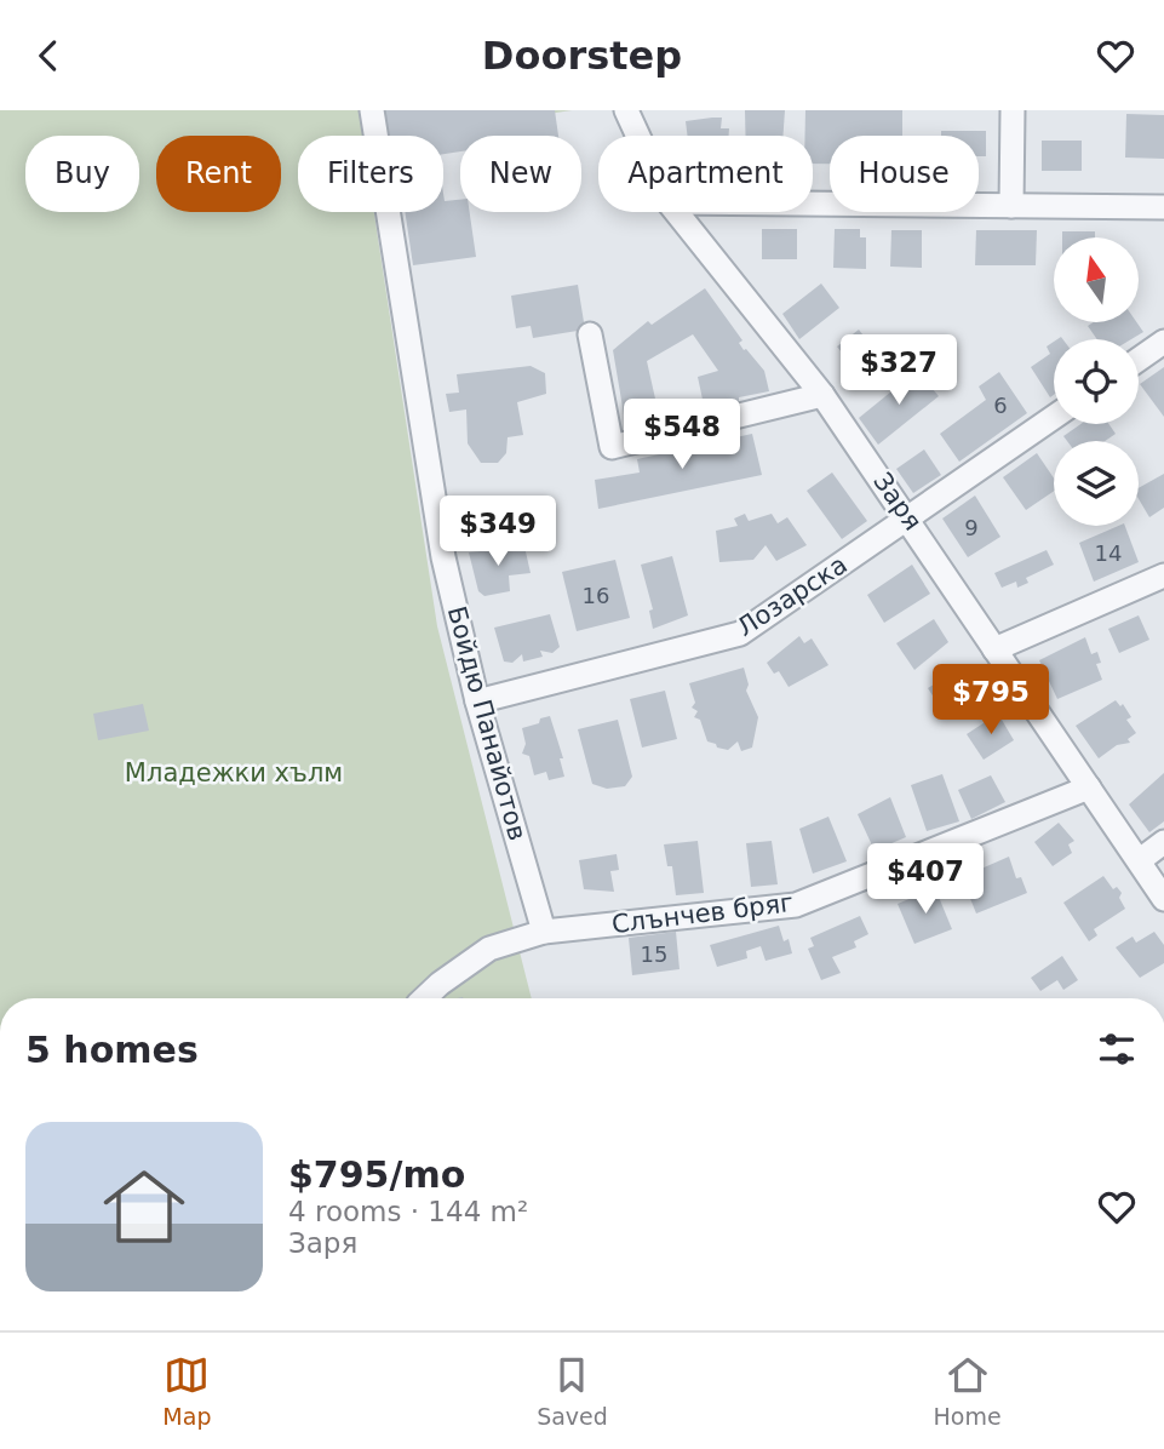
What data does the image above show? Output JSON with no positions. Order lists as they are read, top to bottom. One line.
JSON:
{"streets":{"street":["Заря","Лозарска","Бойдю Панайотов","Слънчев бряг"]},"crossings":[["Заря","Лозарска"],["Заря","Слънчев бряг"],["Лозарска","Бойдю Панайотов"],["Бойдю Панайотов","Слънчев бряг"]],"parks":["Младежки хълм"],"house_numbers":["6","9","14","16","15"],"north":"top","page":{"header":"Doorstep","chip":["Buy","Rent","Filters","New","Apartment","House"],"price":["$327","$548","$349","$795","$407"],"heading":"5 homes","list":[{"name":"$795/mo","note":"4 rooms · 144 m² · Заря"}],"tabs":["Map","Saved","Home"]}}
